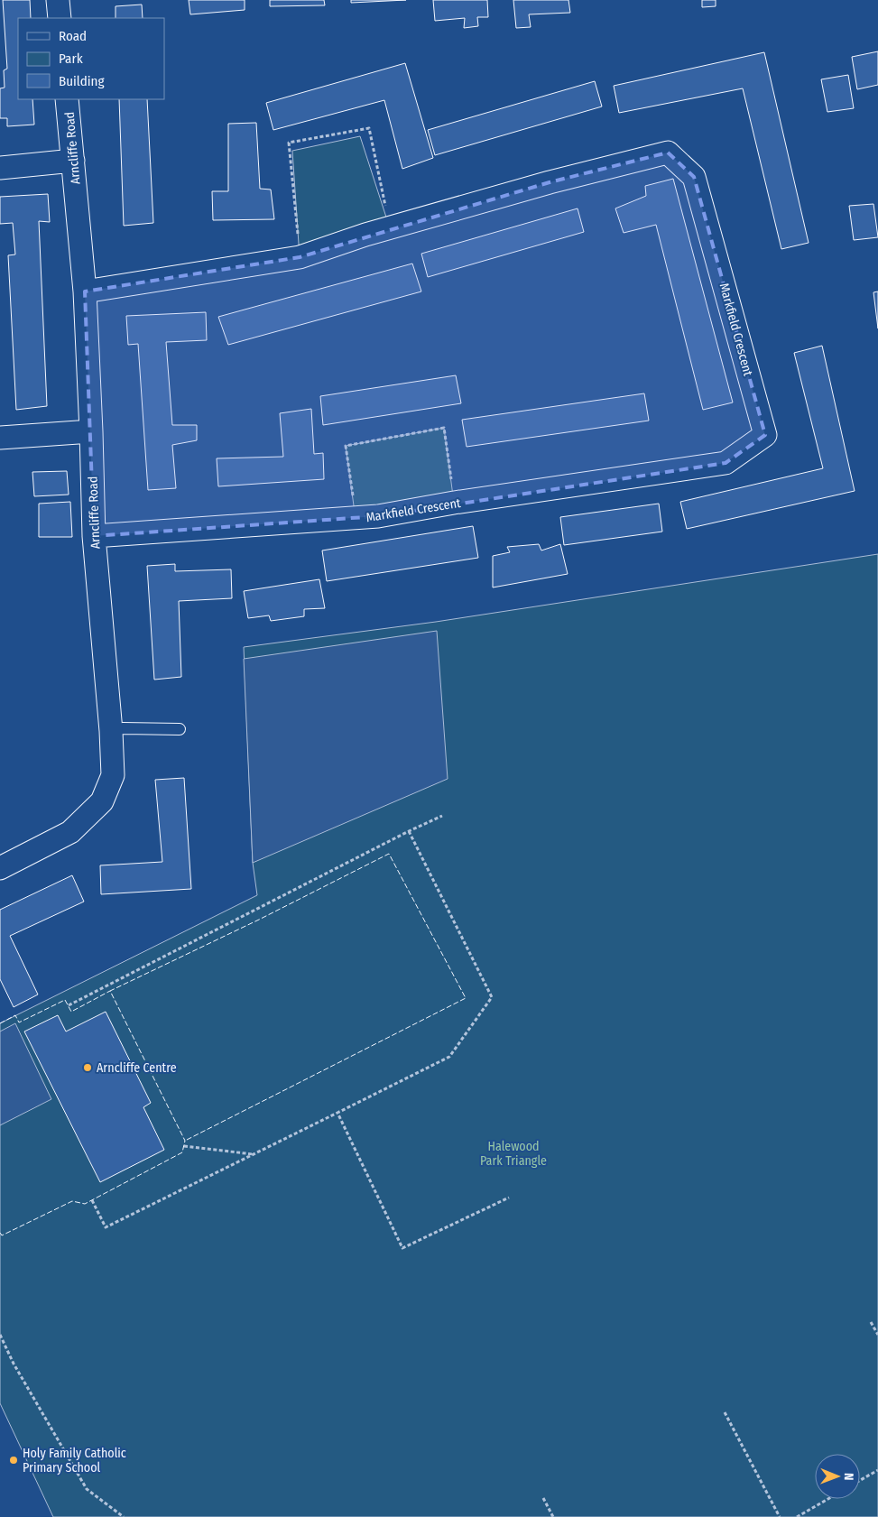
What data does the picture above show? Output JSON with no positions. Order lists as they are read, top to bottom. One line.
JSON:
{"streets":{"street":["Arncliffe Road","Markfield Crescent"]},"crossings":[["Arncliffe Road","Markfield Crescent"]],"parks":["Halewood Park Triangle"],"places":["Arncliffe Centre","Holy Family Catholic Primary School"],"legend":["Road","Park","Building"],"north":"right"}
